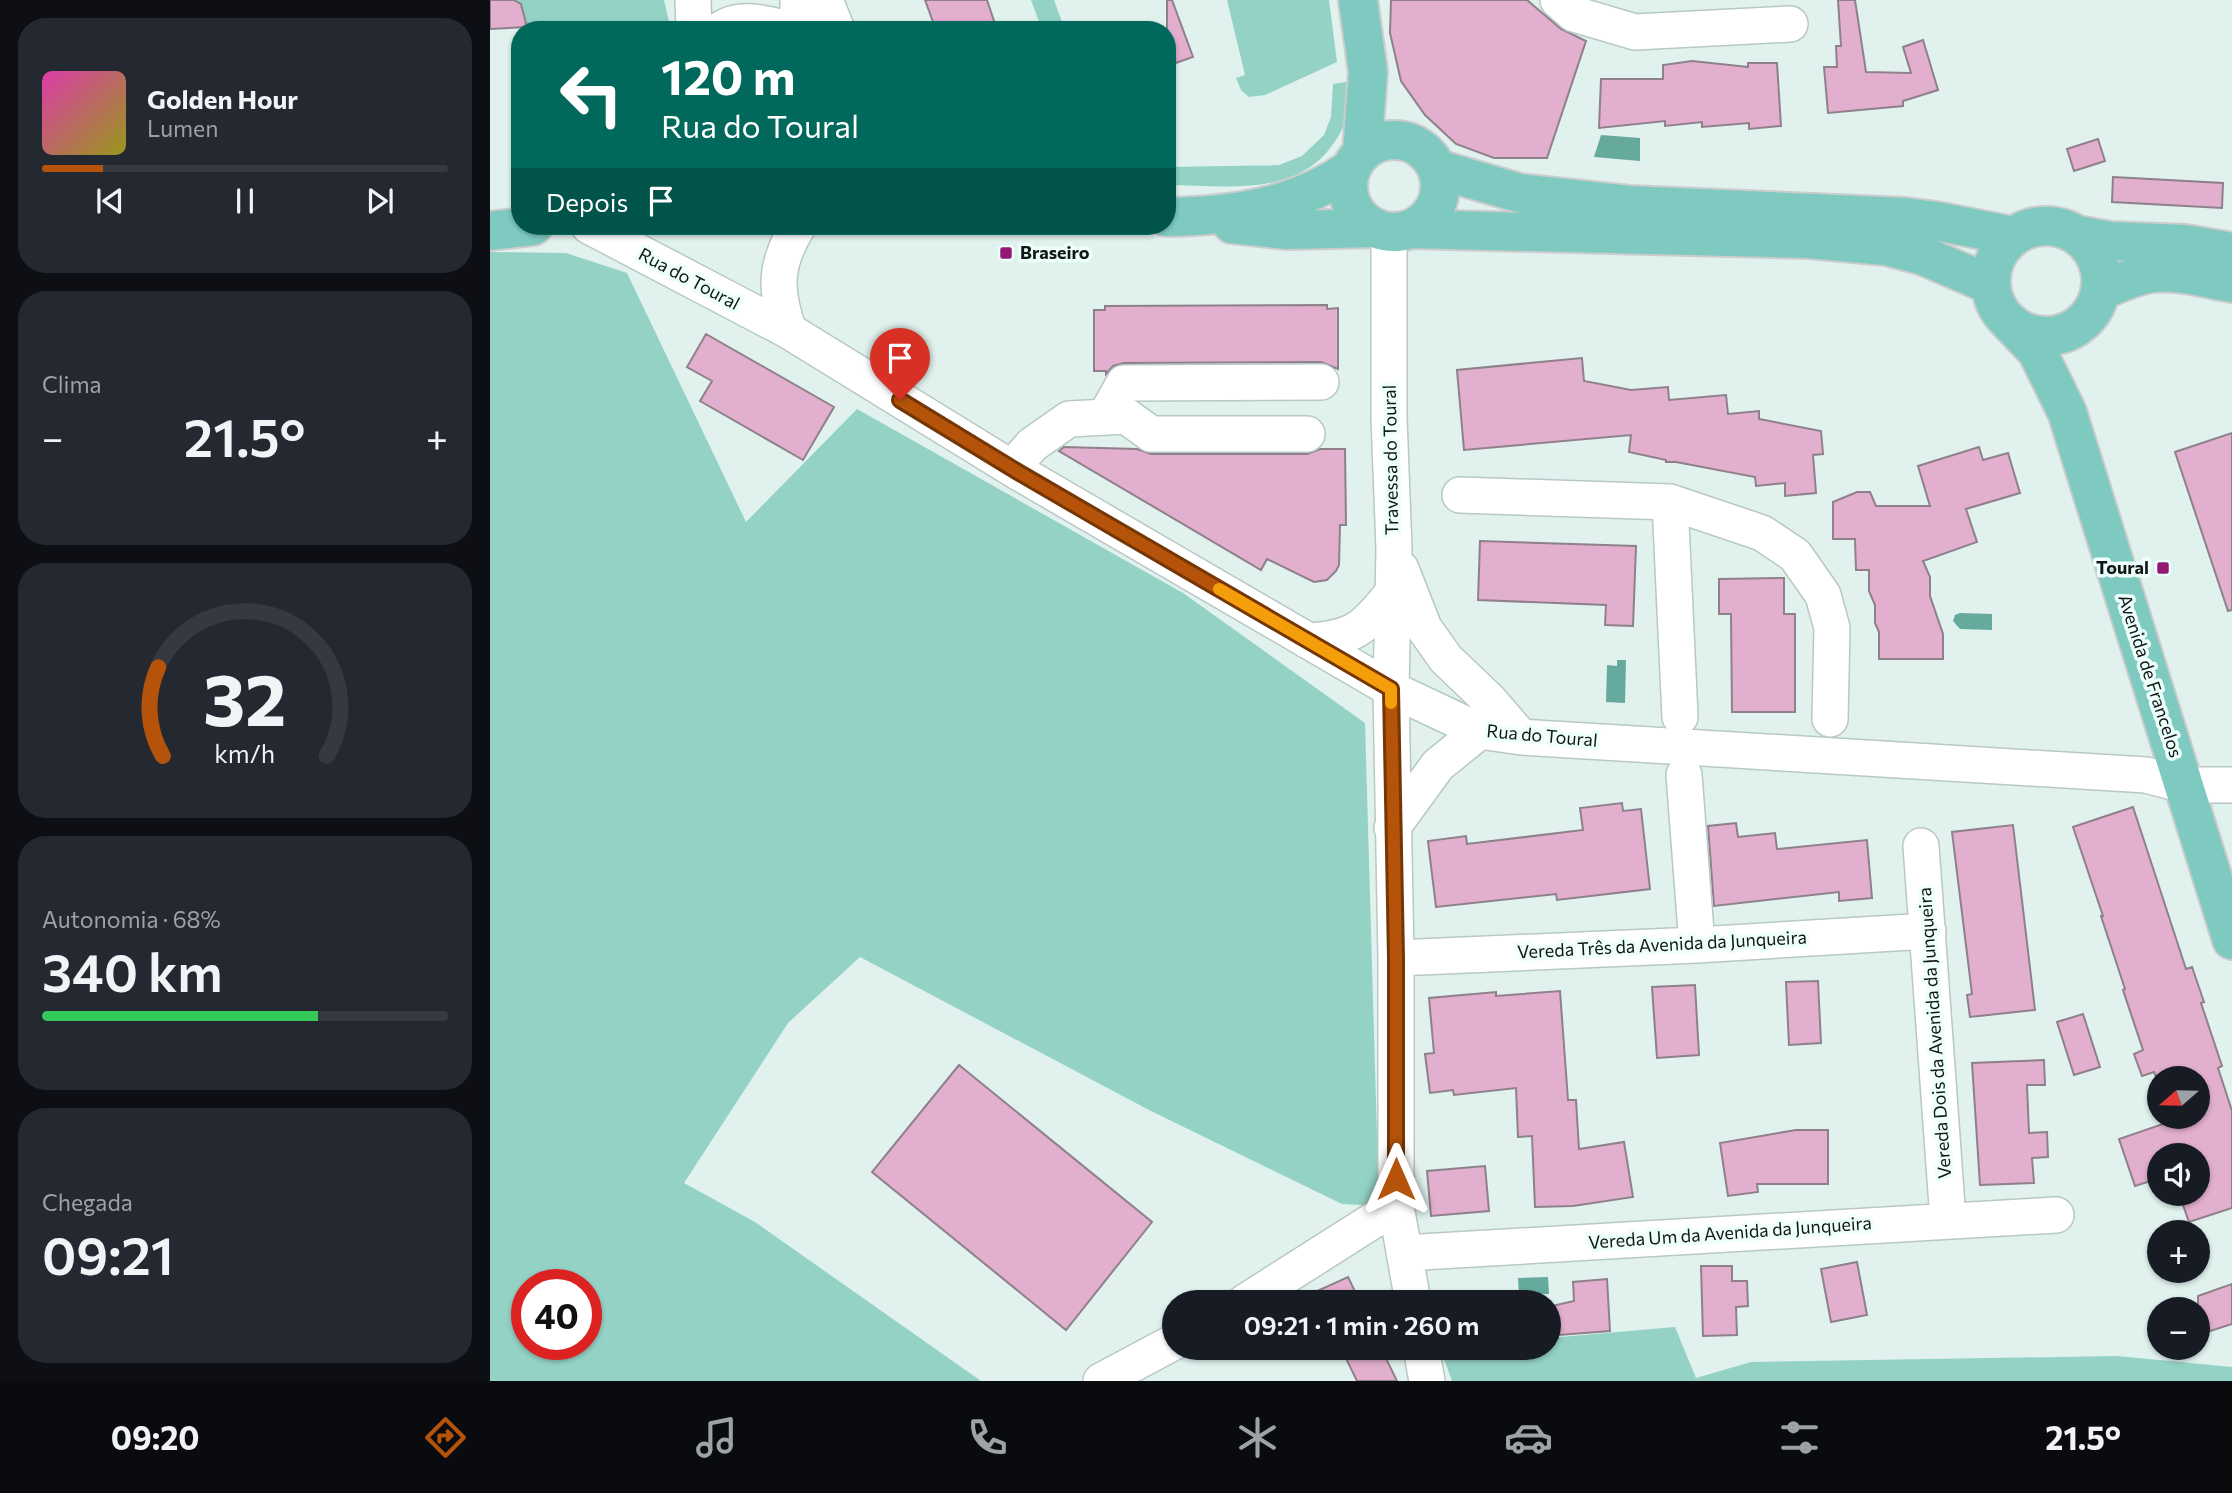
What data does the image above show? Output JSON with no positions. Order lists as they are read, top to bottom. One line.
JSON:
{"streets":{"main road":["Avenida de Francelos"],"street":["Rua do Toural","Travessa do Toural","Vereda Três da Avenida da Junqueira","Vereda Dois da Avenida da Junqueira","Vereda Um da Avenida da Junqueira"]},"crossings":[["Rua do Toural","Travessa do Toural"],["Rua do Toural","Avenida de Francelos"],["Travessa do Toural","Vereda Três da Avenida da Junqueira"],["Travessa do Toural","Vereda Um da Avenida da Junqueira"],["Vereda Três da Avenida da Junqueira","Vereda Dois da Avenida da Junqueira"],["Vereda Dois da Avenida da Junqueira","Vereda Um da Avenida da Junqueira"]],"places":{"transit":["Braseiro","Toural"]},"north":"left","page":{"turn":["120 m","Rua do Toural"],"song":["Golden Hour","Lumen"],"then":"Depois","tile":["Clima",["Autonomia · 68%","340 km"],["Chegada","09:21"]],"heat":["−","21.5°","+"],"map_buttons":["+","−"],"limit":"40","trip":"09:21 · 1 min · 260 m","tabs":["09:20","21.5°"],"gauge":["32","km/h"]}}
